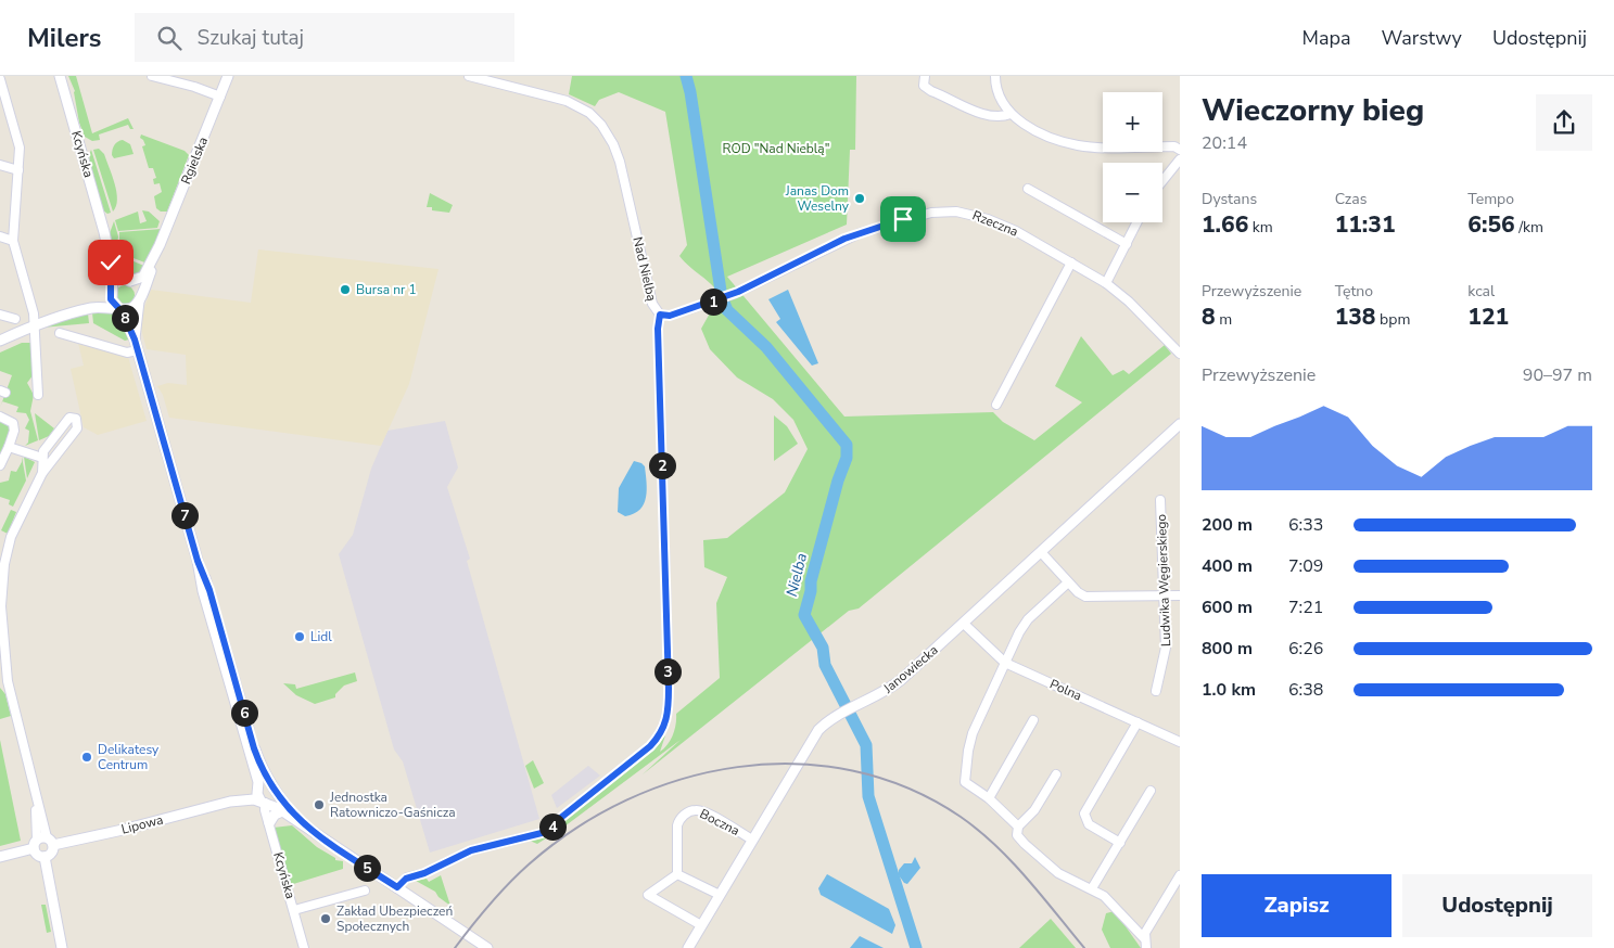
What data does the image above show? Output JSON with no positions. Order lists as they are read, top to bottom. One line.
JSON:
{"streets":{"street":["Kcyńska","Rgielska","Rzeczna","Nad Nielbą","Ludwika Węgierskiego","Janowiecka","Polna","Boczna","Lipowa"]},"crossings":[["Kcyńska","Rgielska"],["Kcyńska","Lipowa"],["Rzeczna","Nad Nielbą"],["Janowiecka","Polna"],["Janowiecka","Boczna"]],"water":["Nielba"],"parks":["ROD \"Nad Nieblą\""],"places":["Janas Dom Weselny","Bursa nr 1","Lidl","Delikatesy Centrum","Jednostka Ratowniczo-Gaśnicza","Zakład Ubezpieczeń Społecznych"],"page":{"header":"Milers","search":"Szukaj tutaj","nav":["Mapa","Warstwy","Udostępnij"],"heading":["Wieczorny bieg","20:14"],"map_buttons":["+","−"],"stats":[["Dystans","1.66 km"],["Czas","11:31"],["Tempo","6:56 /km"],["Przewyższenie","8 m"],["Tętno","138 bpm"],["kcal","121"]],"pins":["1","8","2","7","3","6","4","5"],"chart":["Przewyższenie","90–97 m"],"list":[{"name":"200 m","note":"6:33"},{"name":"400 m","note":"7:09"},{"name":"600 m","note":"7:21"},{"name":"800 m","note":"6:26"},{"name":"1.0 km","note":"6:38"}],"buttons":["Zapisz","Udostępnij"]}}
